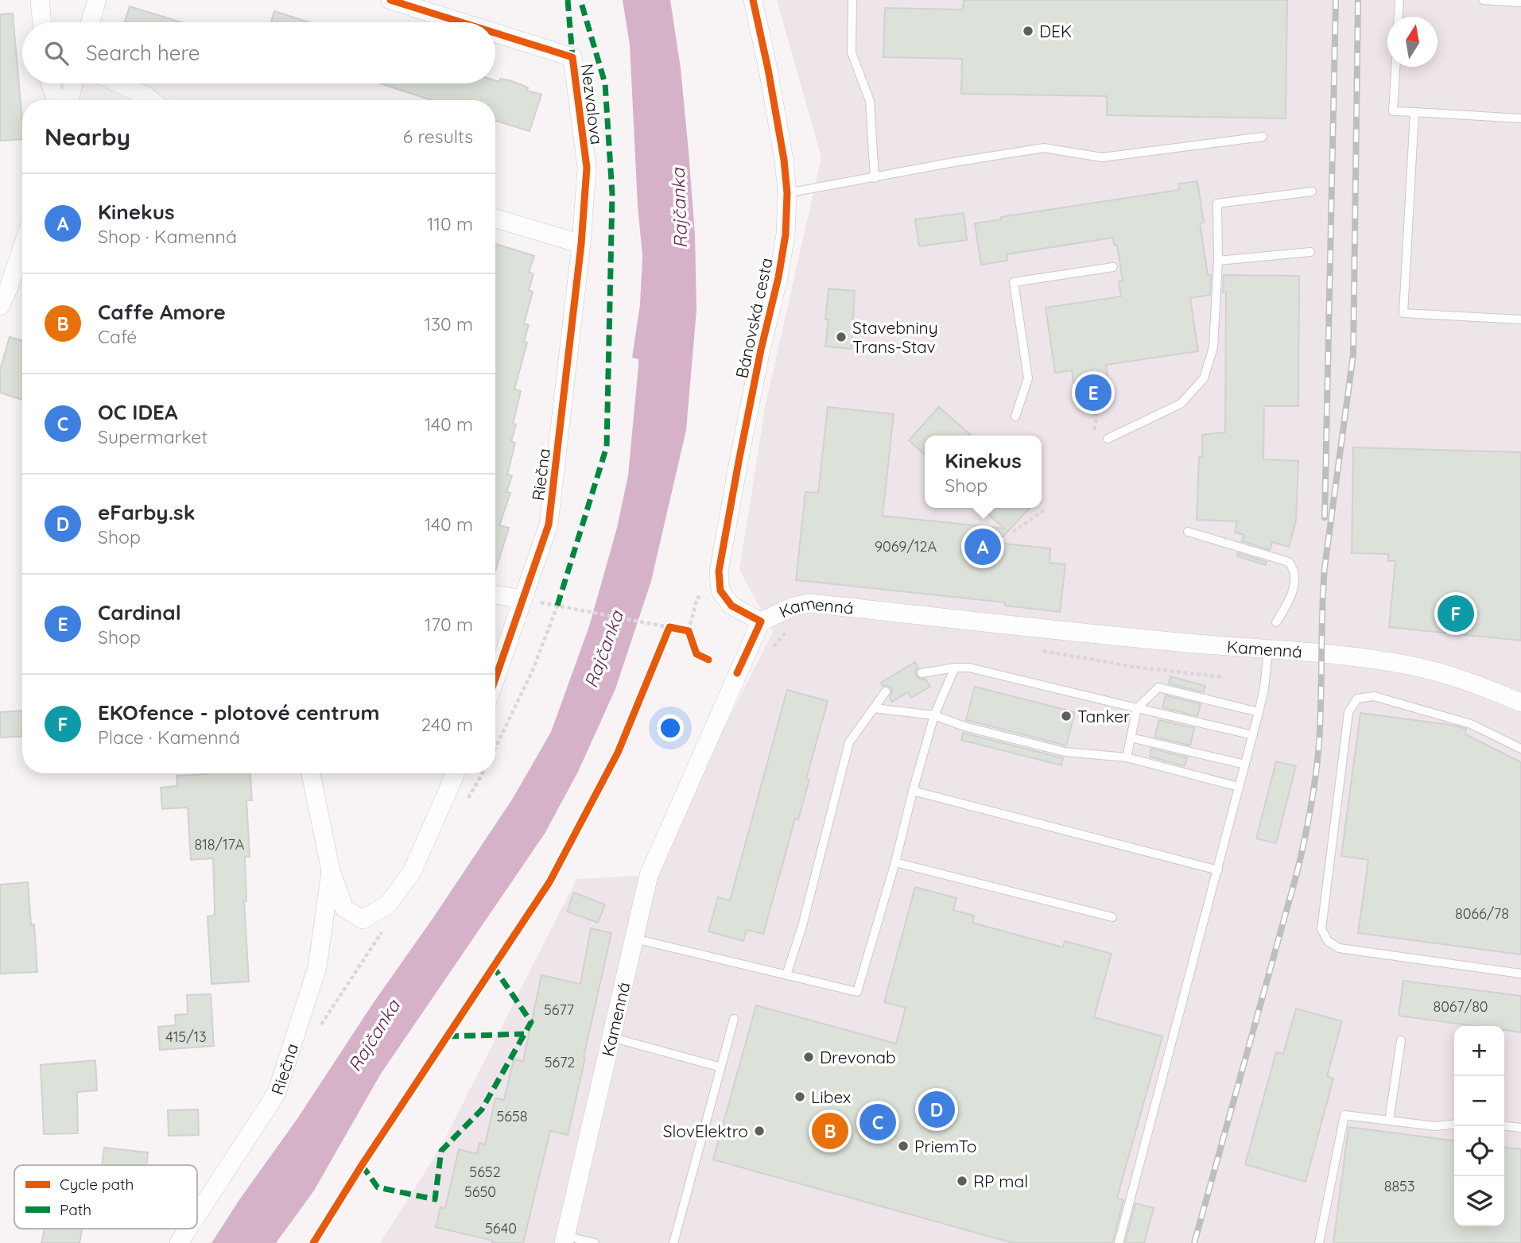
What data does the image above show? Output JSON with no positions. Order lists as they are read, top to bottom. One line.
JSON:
{"streets":{"street":["Nezvalova","Bánovská cesta","Riečna","Kamenná"]},"crossings":[["Nezvalova","Riečna"],["Bánovská cesta","Kamenná"]],"water":["Rajčanka"],"places":["DEK","Stavebniny Trans-Stav","Tanker","Drevonab","Libex","SlovElektro","PriemTo","RP mal"],"house_numbers":["9069/12A","818/17A","8066/78","8067/80","5677","415/13","5672","5658","5652","8853","5650","5640"],"legend":["Cycle path","Path"],"north":"top","page":{"search":"Search here","heading":["Nearby","6 results"],"list":[{"mark":"A","name":"Kinekus","note":"Shop · Kamenná","value":"110 m"},{"mark":"B","name":"Caffe Amore","note":"Café","value":"130 m"},{"mark":"C","name":"OC IDEA","note":"Supermarket","value":"140 m"},{"mark":"D","name":"eFarby.sk","note":"Shop","value":"140 m"},{"mark":"E","name":"Cardinal","note":"Shop","value":"170 m"},{"mark":"F","name":"EKOfence - plotové centrum","note":"Place · Kamenná","value":"240 m"}],"pins":["E","A","F","D","C","B"],"popup":["Kinekus","Shop"],"map_buttons":["+","−"]}}
